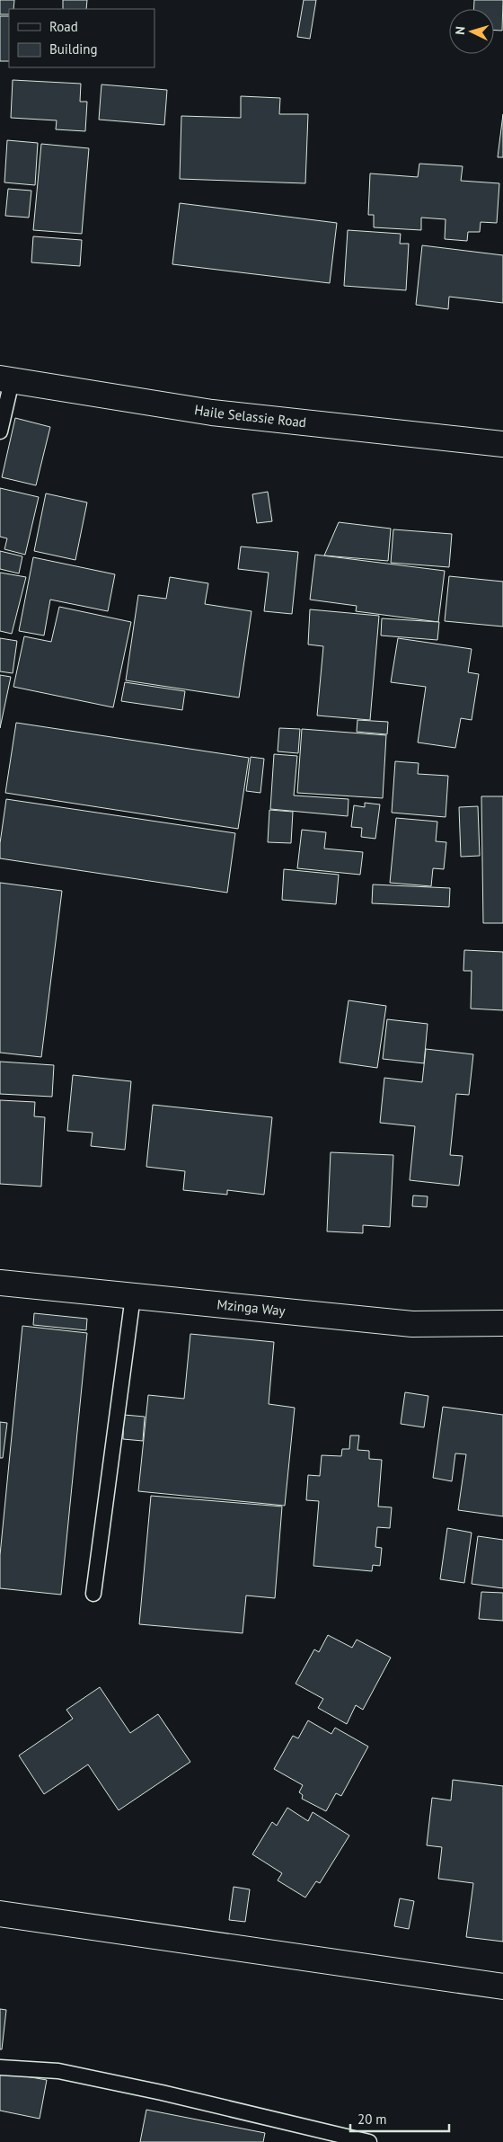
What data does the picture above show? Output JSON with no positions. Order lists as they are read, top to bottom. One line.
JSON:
{"streets":{"street":["Haile Selassie Road","Mzinga Way"]},"legend":["Road","Building"],"scale_bar":"20 m","north":"left"}
